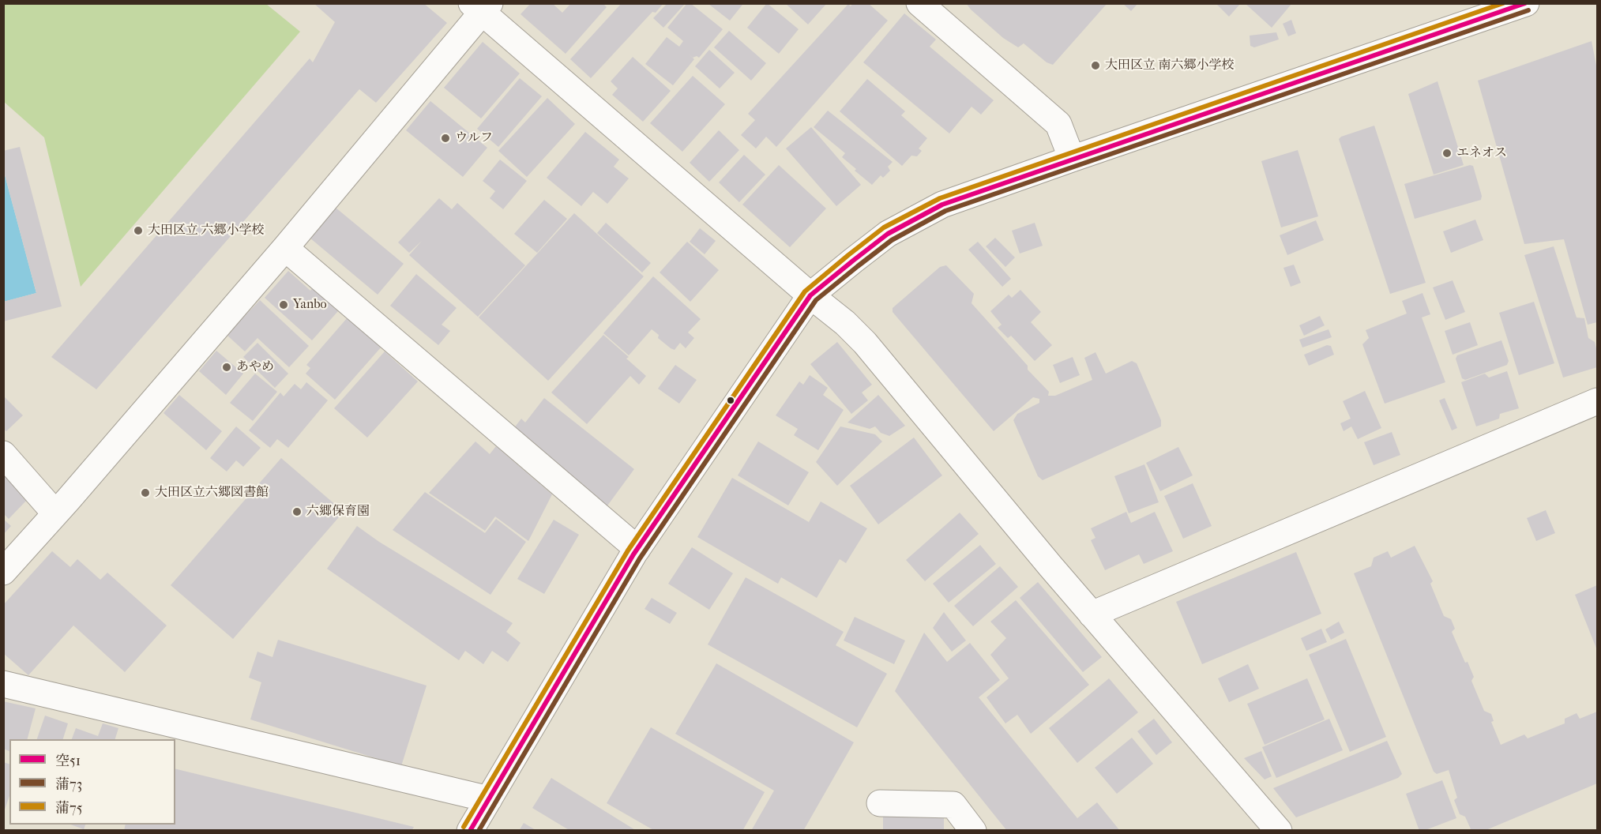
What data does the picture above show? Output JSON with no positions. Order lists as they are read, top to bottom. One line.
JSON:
{"places":["大田区立 南六郷小学校","ウルフ","エネオス","大田区立 六郷小学校","Yanbo","あやめ","大田区立六郷図書館","六郷保育園"],"lines":["transit line 空51","transit line 蒲75","transit line 蒲73"],"legend":["空51","蒲73","蒲75"]}
